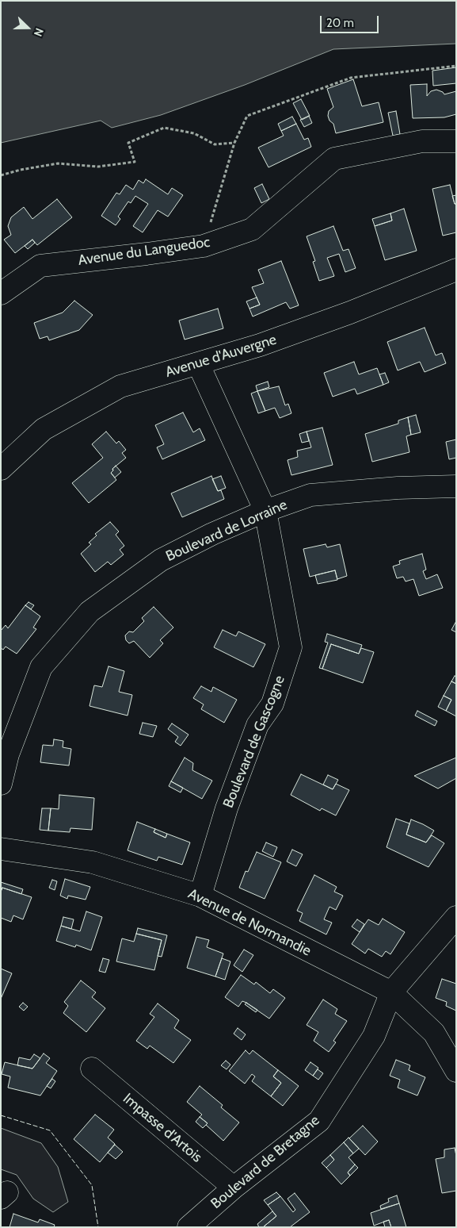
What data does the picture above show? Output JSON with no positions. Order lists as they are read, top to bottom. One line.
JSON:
{"streets":{"street":["Avenue du Languedoc","Avenue d'Auvergne","Boulevard de Lorraine","Boulevard de Gascogne","Avenue de Normandie","Impasse d'Artois","Boulevard de Bretagne"]},"crossings":[["Avenue d'Auvergne","Boulevard de Gascogne"],["Boulevard de Lorraine","Boulevard de Gascogne"],["Boulevard de Gascogne","Avenue de Normandie"],["Avenue de Normandie","Boulevard de Bretagne"],["Impasse d'Artois","Boulevard de Bretagne"]],"scale_bar":"20 m","north":"right"}
